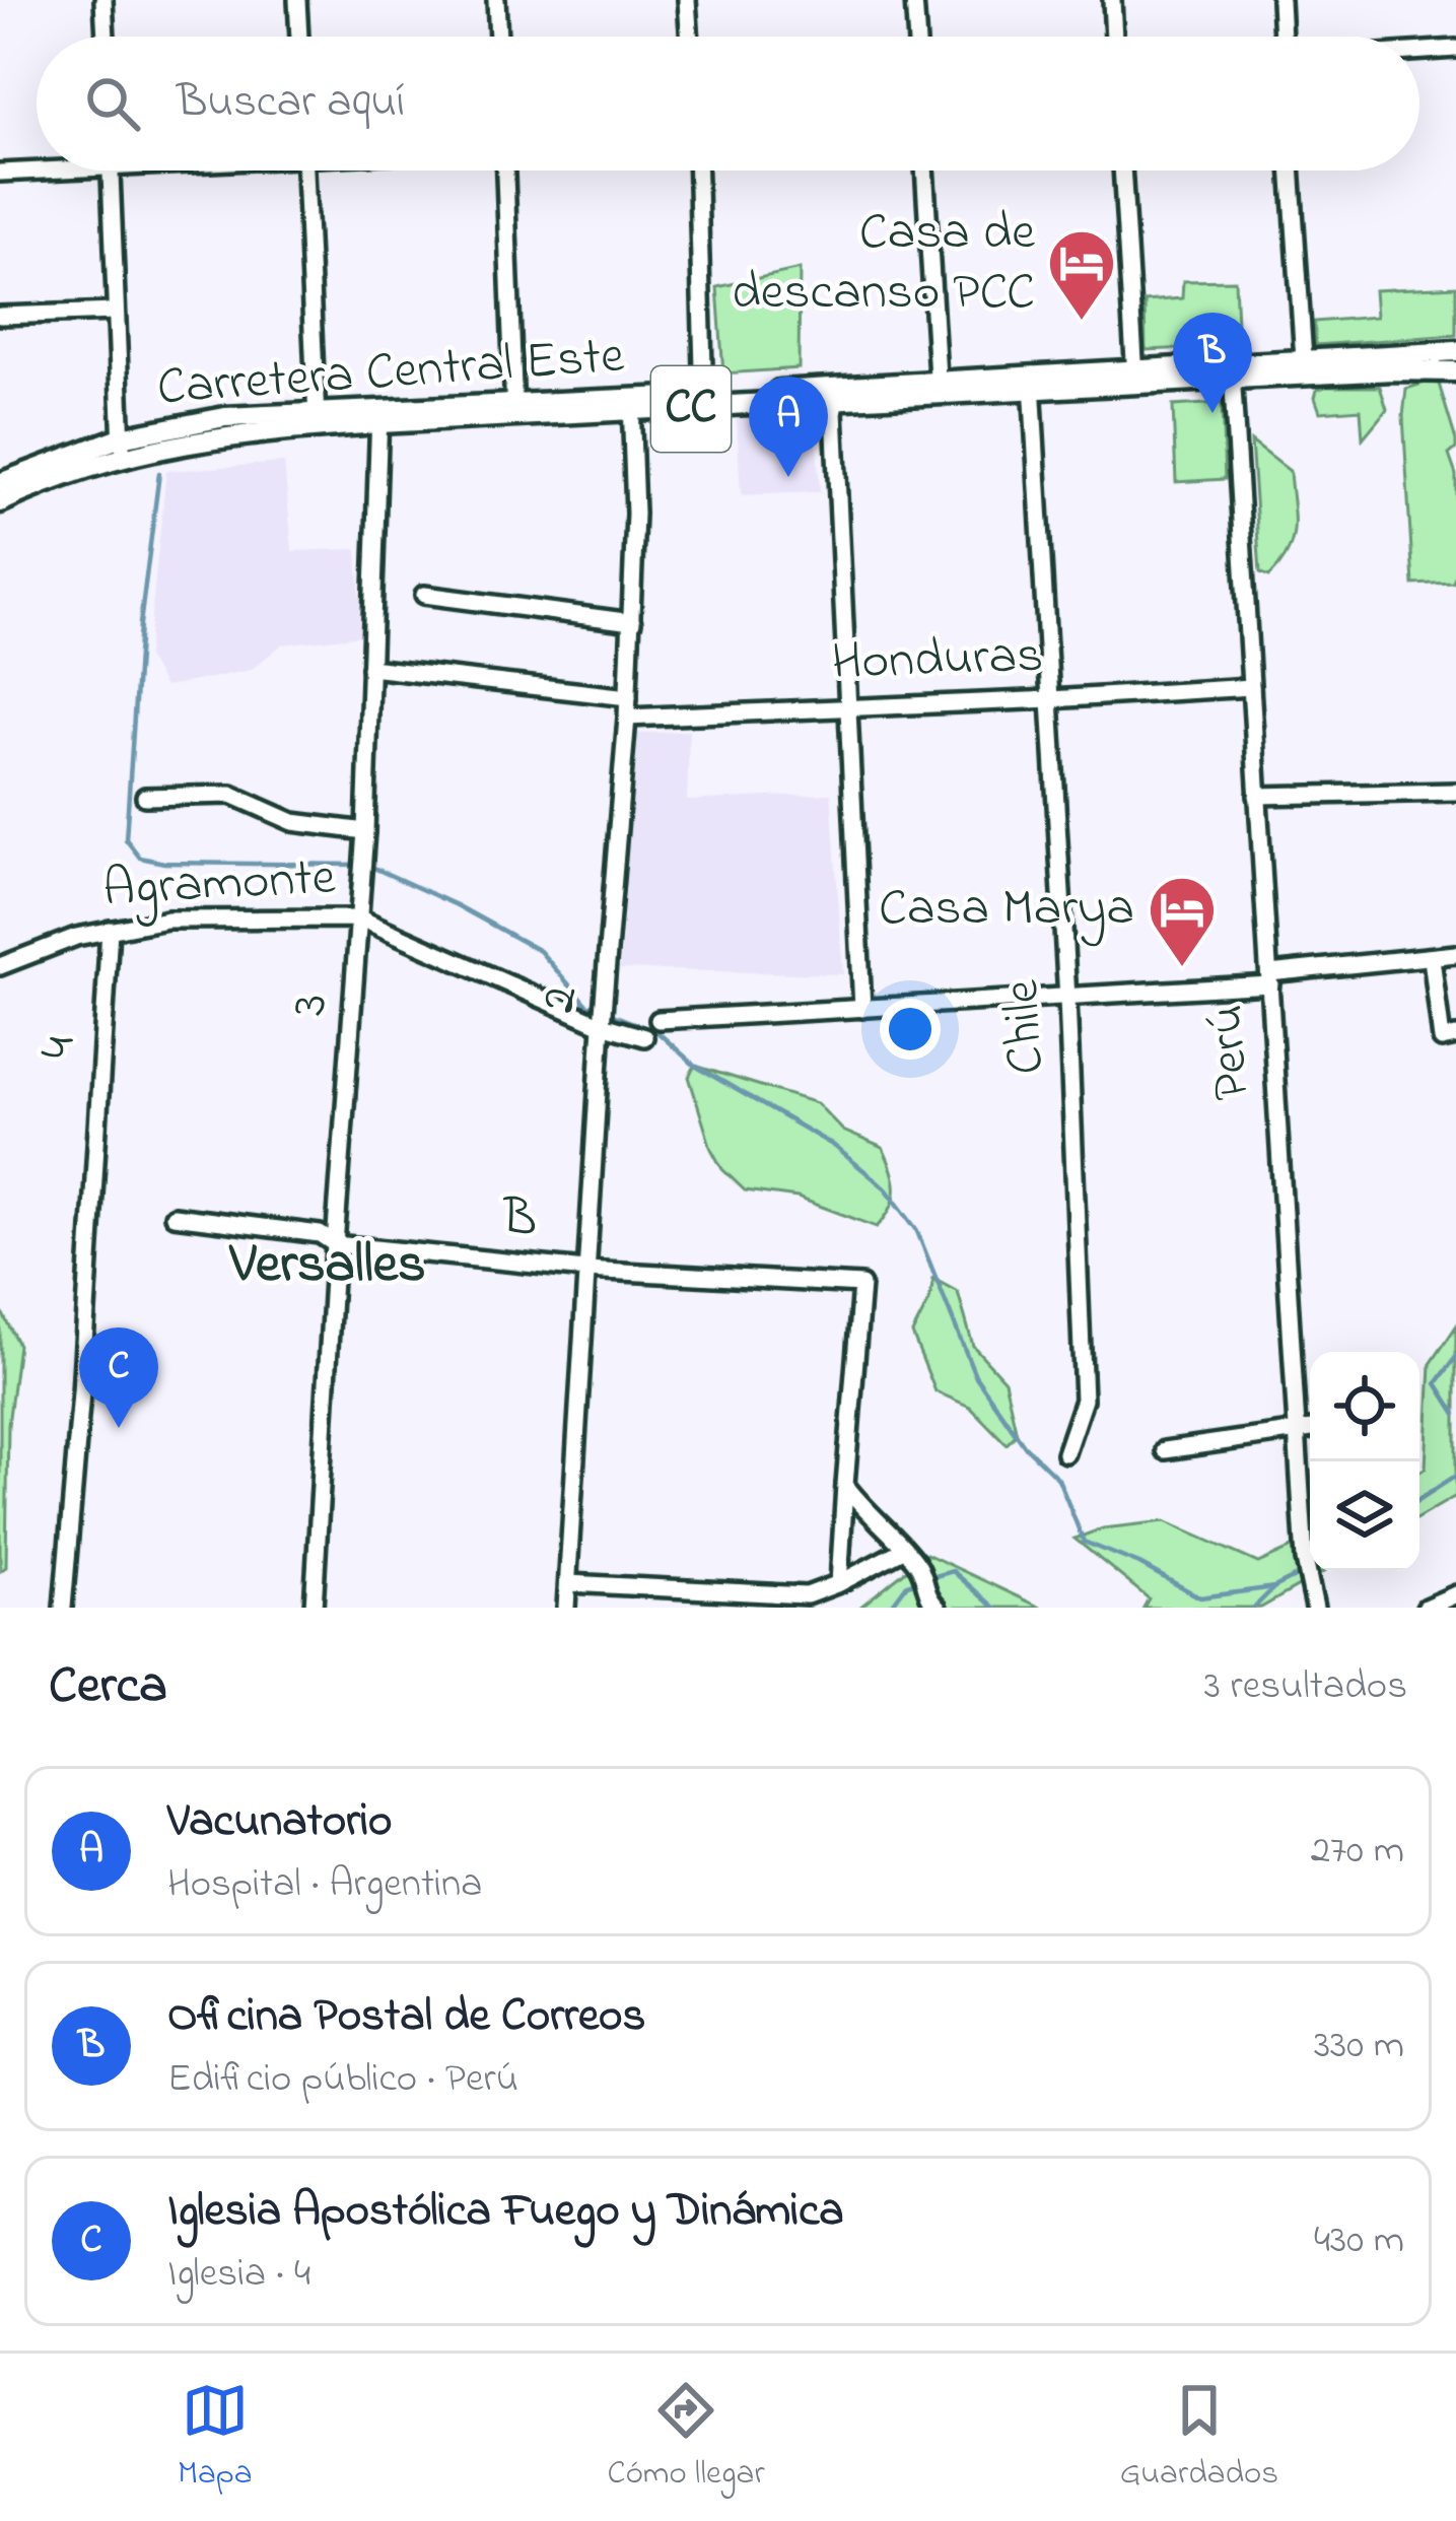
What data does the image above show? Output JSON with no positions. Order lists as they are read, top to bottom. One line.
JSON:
{"streets":{"main road":["Carretera Central Este","CC"],"street":["Honduras","Agramonte","2","3","Chile","4","Perú","B"]},"crossings":[["Carretera Central Este","2"],["Carretera Central Este","3"],["Carretera Central Este","Chile"],["Carretera Central Este","Perú"],["Honduras","2"],["Honduras","Chile"],["Honduras","Perú"],["Agramonte","2"],["Agramonte","3"],["Agramonte","4"],["2","B"],["3","B"]],"districts":["Versalles"],"places":{"hotel":["Casa de descanso PCC","Casa Marya"]},"page":{"search":"Buscar aquí","pins":["B","A","C"],"heading":["Cerca","3 resultados"],"list":[{"mark":"A","name":"Vacunatorio","note":"Hospital · Argentina","value":"270 m"},{"mark":"B","name":"Oficina Postal de Correos","note":"Edificio público · Perú","value":"330 m"},{"mark":"C","name":"Iglesia Apostólica Fuego y Dinámica","note":"Iglesia · 4","value":"430 m"}],"nav":["Mapa","Cómo llegar","Guardados"]}}
